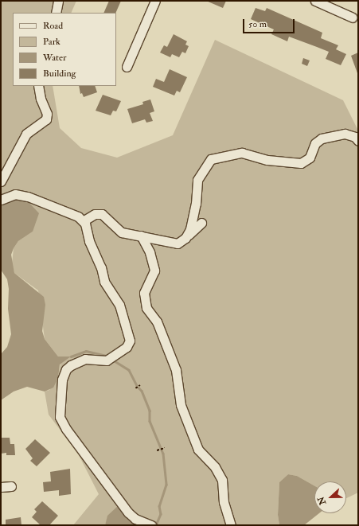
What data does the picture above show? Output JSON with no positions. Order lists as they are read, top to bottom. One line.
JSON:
{"legend":["Road","Park","Water","Building"],"scale_bar":"50 m","north":"left"}
